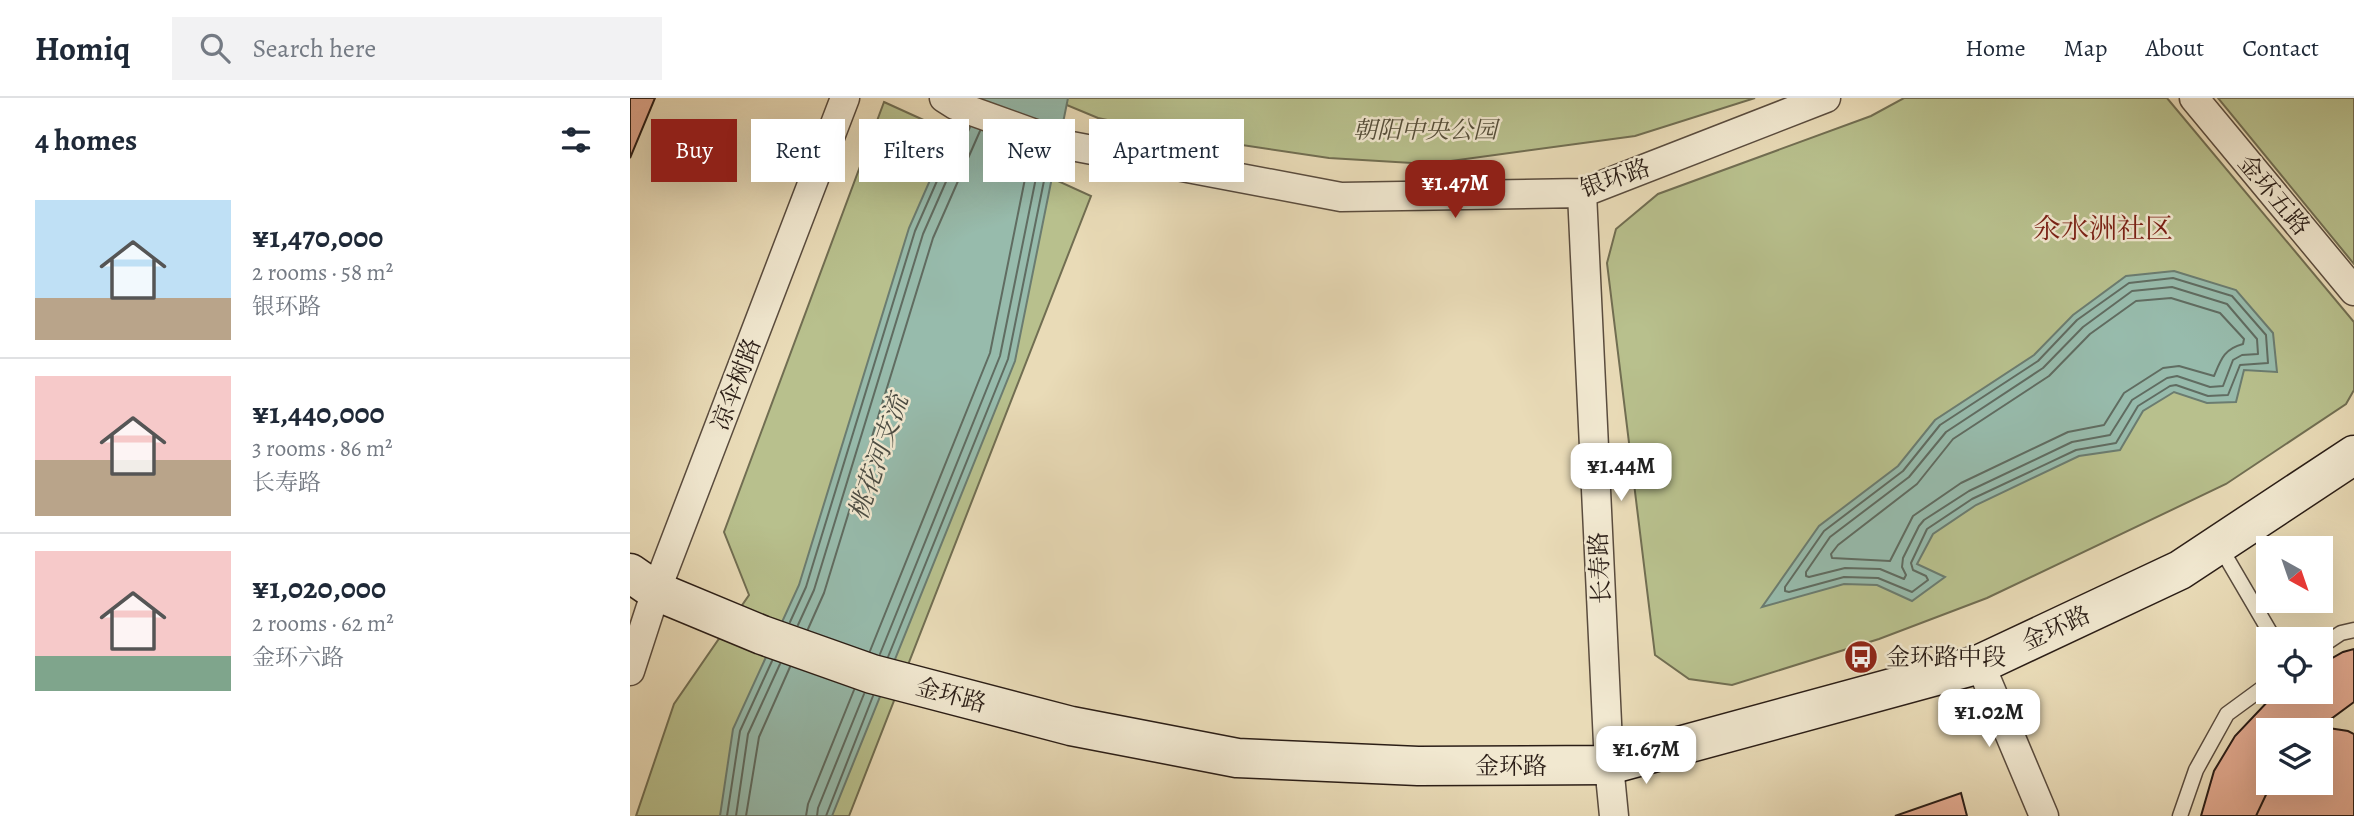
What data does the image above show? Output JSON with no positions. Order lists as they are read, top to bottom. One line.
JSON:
{"streets":{"street":["银环路","金环五路","凉伞树路","长寿路","金环路"]},"crossings":[["银环路","长寿路"],["凉伞树路","金环路"],["长寿路","金环路"]],"districts":["氽水洲社区"],"water":["桃花河支流"],"parks":["朝阳中央公园"],"places":{"bus stop":["金环路中段"]},"north":"bottom right","page":{"header":"Homiq","search":"Search here","nav":["Home","Map","About","Contact"],"heading":"4 homes","chip":["Buy","Rent","Filters","New","Apartment"],"price":["¥1.47M","¥1.44M","¥1.02M","¥1.67M"],"list":[{"name":"¥1,470,000","note":"2 rooms · 58 m² · 银环路"},{"name":"¥1,440,000","note":"3 rooms · 86 m² · 长寿路"},{"name":"¥1,020,000","note":"2 rooms · 62 m² · 金环六路"}]}}
